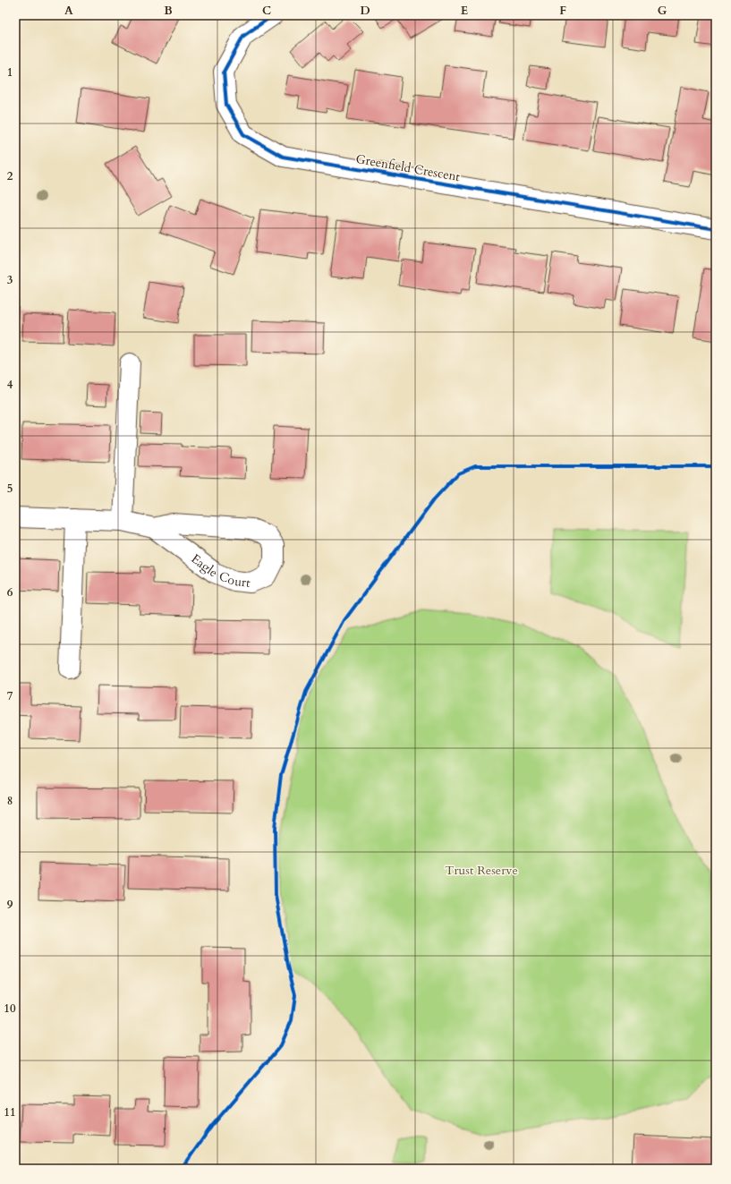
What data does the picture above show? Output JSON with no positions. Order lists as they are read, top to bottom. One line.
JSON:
{"streets":{"street":["Greenfield Crescent","Eagle Court"]},"parks":["Trust Reserve"],"grid":{"columns":["A","B","C","D","E","F","G"],"rows":["1","2","3","4","5","6","7","8","9","10","11"]}}
